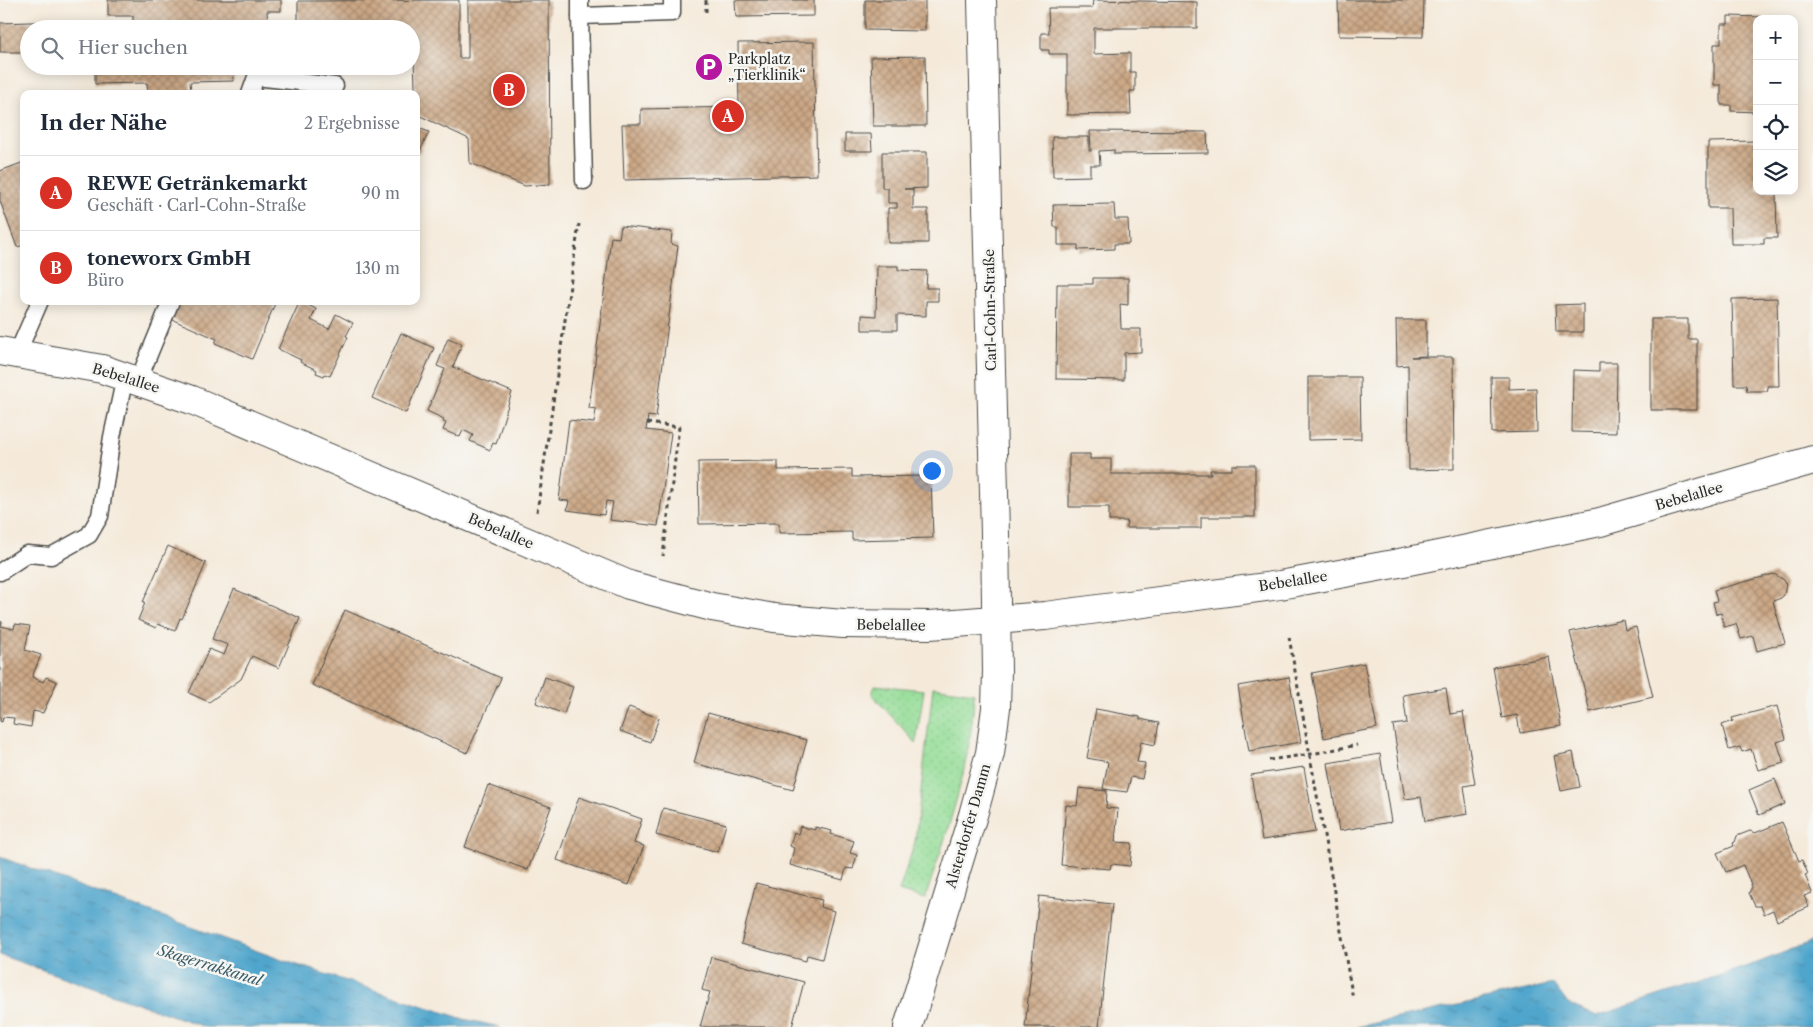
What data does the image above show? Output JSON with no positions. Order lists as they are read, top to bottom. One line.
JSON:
{"streets":{"street":["Carl-Cohn-Straße","Bebelallee","Alsterdorfer Damm"]},"crossings":[["Carl-Cohn-Straße","Bebelallee"],["Carl-Cohn-Straße","Alsterdorfer Damm"],["Bebelallee","Alsterdorfer Damm"]],"water":["Skagerrakkanal"],"places":{"parking":["Parkplatz „Tierklinik“"]},"page":{"map_buttons":["+","−"],"search":"Hier suchen","pins":["B","A"],"heading":["In der Nähe","2 Ergebnisse"],"list":[{"mark":"A","name":"REWE Getränkemarkt","note":"Geschäft · Carl-Cohn-Straße","value":"90 m"},{"mark":"B","name":"toneworx GmbH","note":"Büro","value":"130 m"}]}}
